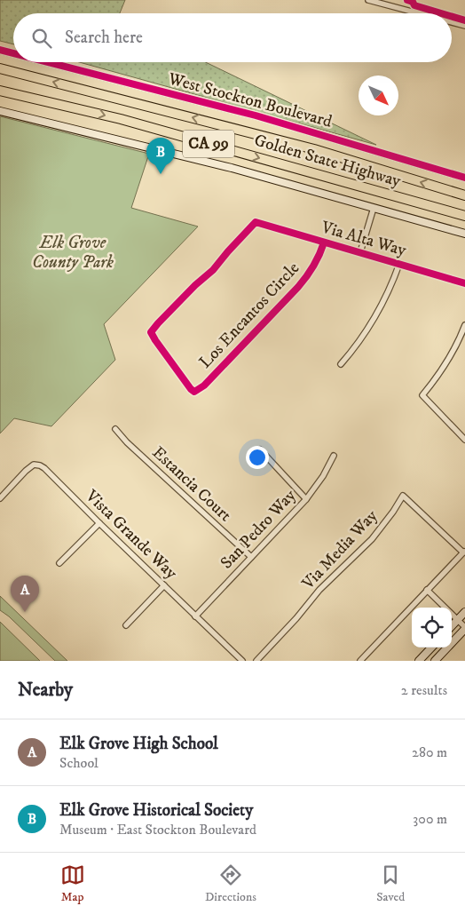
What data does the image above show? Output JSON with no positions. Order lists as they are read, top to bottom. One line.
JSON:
{"streets":{"highway":["CA 99","Golden State Highway"],"street":["West Stockton Boulevard","Via Alta Way","Los Encantos Circle","Estancia Court","San Pedro Way","Vista Grande Way","Via Media Way"]},"crossings":[["Via Alta Way","Los Encantos Circle"],["Estancia Court","San Pedro Way"],["San Pedro Way","Vista Grande Way"]],"parks":["Elk Grove County Park"],"north":"bottom right","page":{"search":"Search here","pins":["B","A"],"heading":["Nearby","2 results"],"list":[{"mark":"A","name":"Elk Grove High School","note":"School","value":"280 m"},{"mark":"B","name":"Elk Grove Historical Society","note":"Museum · East Stockton Boulevard","value":"300 m"}],"nav":["Map","Directions","Saved"]}}
